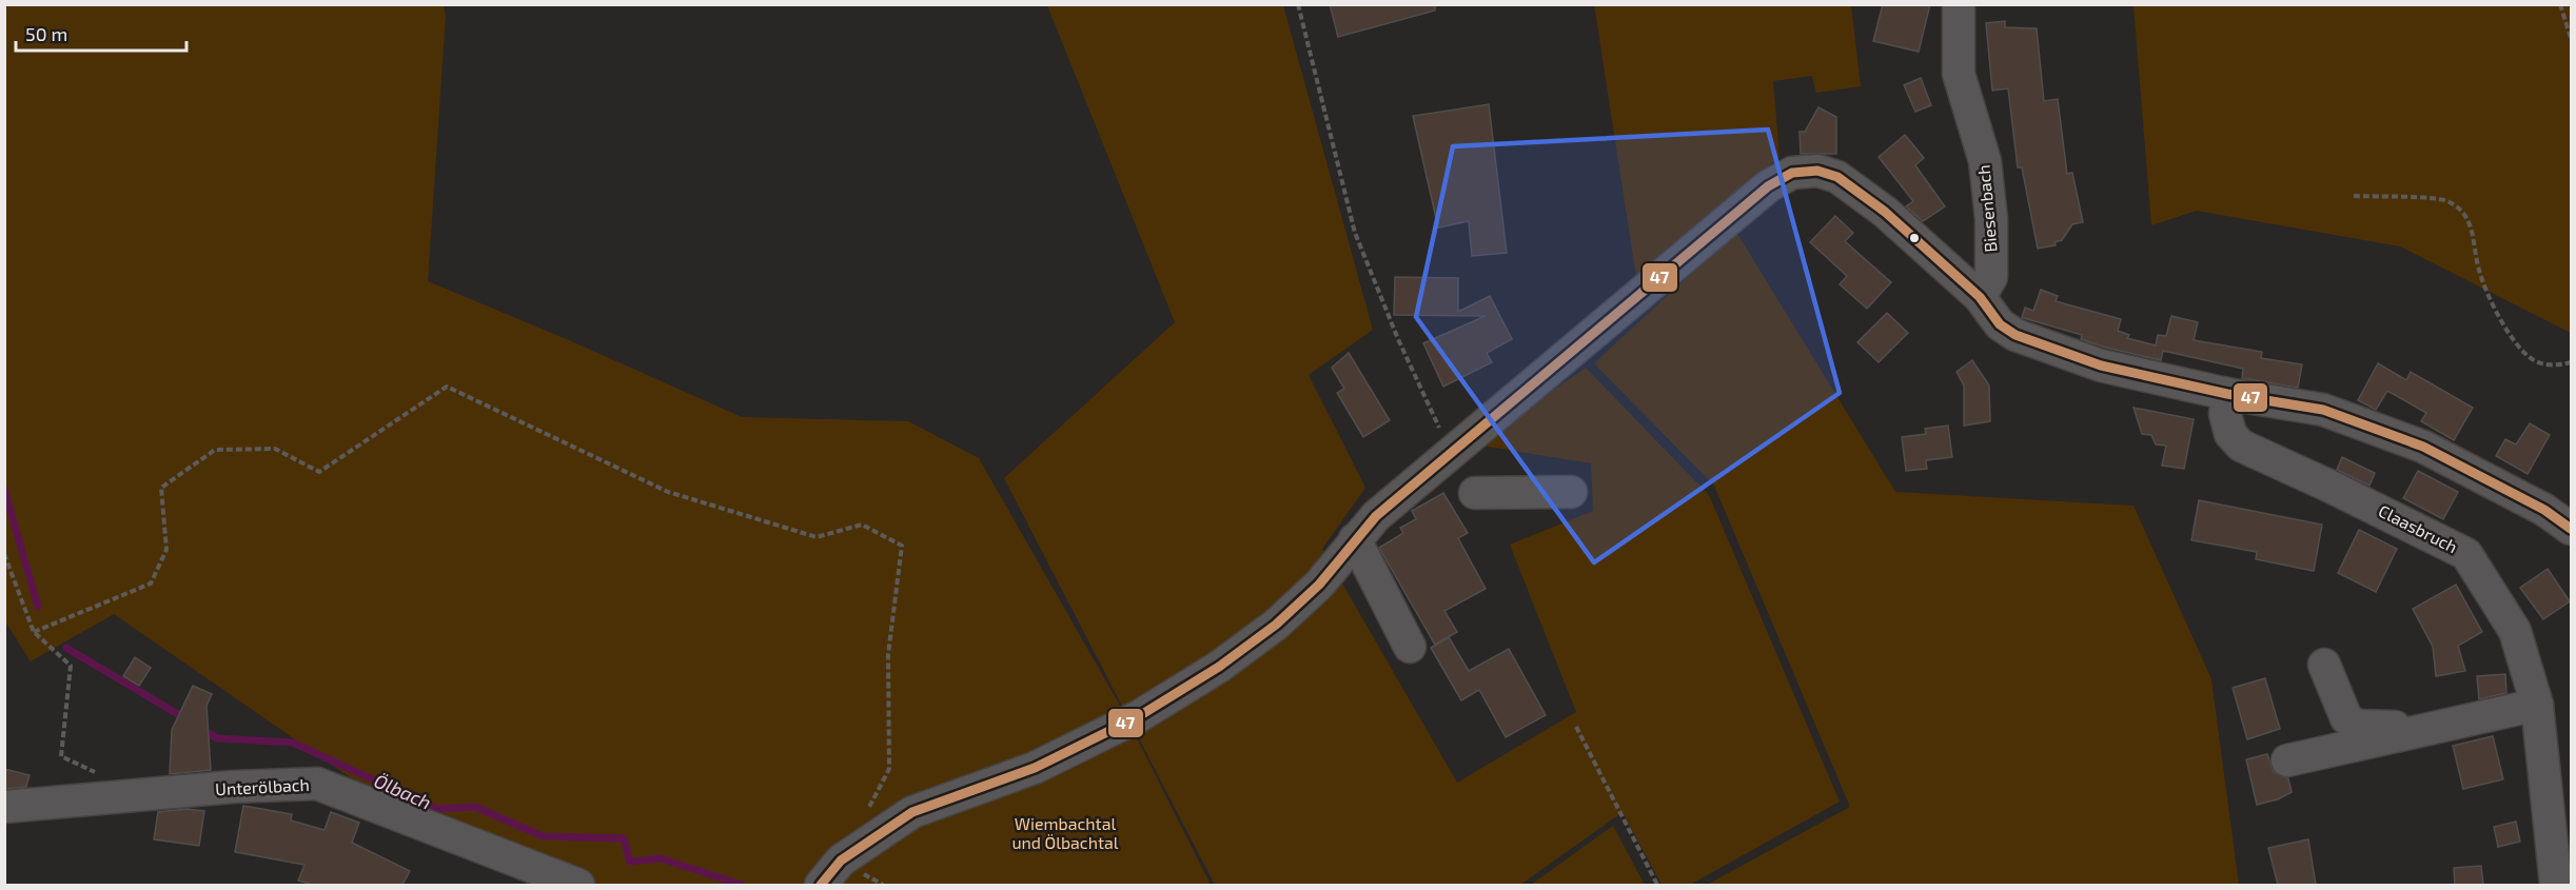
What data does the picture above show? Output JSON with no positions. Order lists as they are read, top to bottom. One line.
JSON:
{"streets":{"street":["Biesenbach","Claasbruch","Unterölbach"]},"water":["Ölbach"],"parks":["Wiembachtal und Ölbachtal"],"lines":["transit line 47"],"scale_bar":"50 m"}
